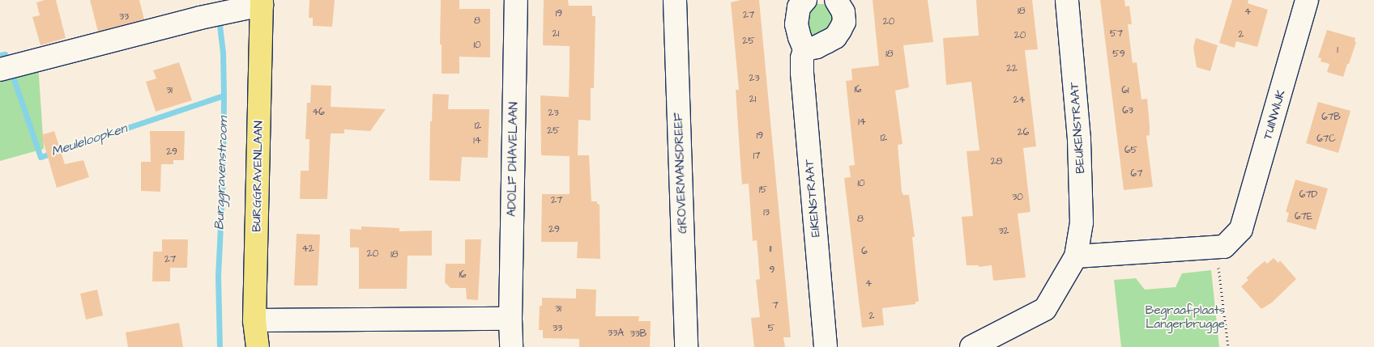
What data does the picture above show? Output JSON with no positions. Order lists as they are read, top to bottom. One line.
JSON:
{"streets":{"main road":["BURGGRAVENLAAN"],"street":["TUINWIJK","BEUKENSTRAAT","ADOLF DHAVELAAN","GROVERMANSDREEF","EIKENSTRAAT"]},"water":["Meuleloopken","Burggravenstroom"],"parks":["Begraafplaats Langerbrugge"],"house_numbers":["18","4","19","27","33","8","20","21","57","2","20","25","10","1","18","59","22","23","16","31","61","21","24","63","46","23","67B","14","12","25","26","19","12","67C","14","65","29","17","28","67","10","15","67D","30","27","13","67E","8","29","32","42","11","6","20","18","27","9","16","4","7","31","2","33","5","33A","33B"]}
